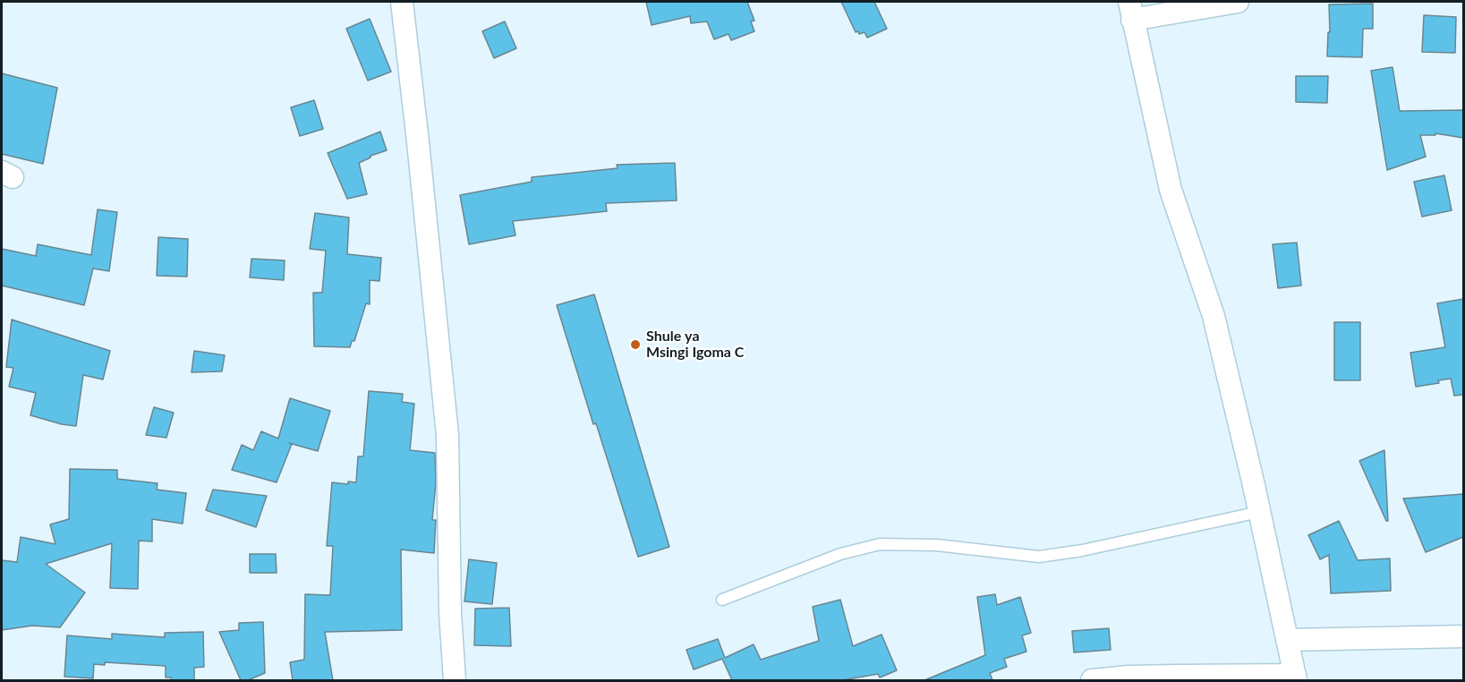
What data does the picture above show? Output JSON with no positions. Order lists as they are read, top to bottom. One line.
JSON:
{"places":["Shule ya Msingi Igoma C"]}
